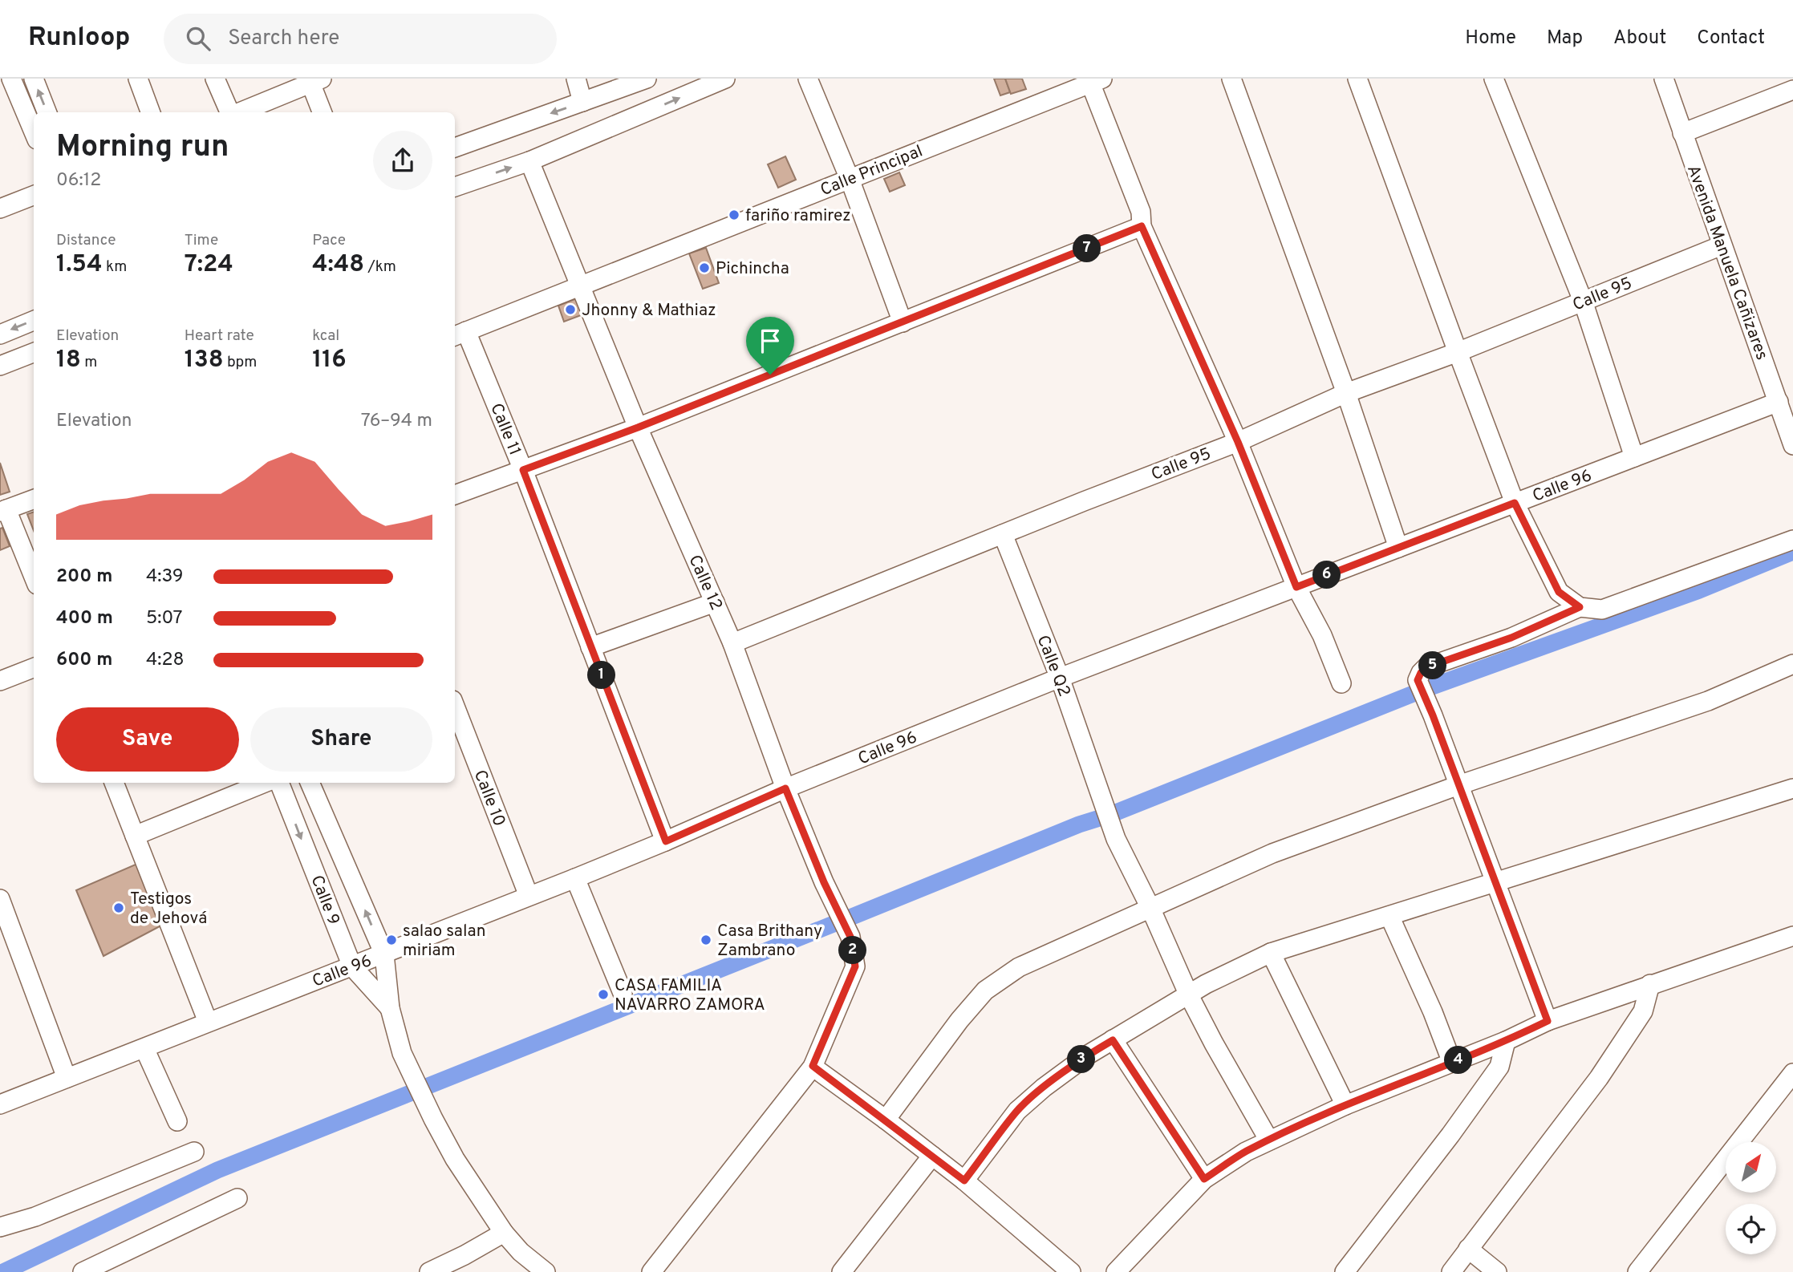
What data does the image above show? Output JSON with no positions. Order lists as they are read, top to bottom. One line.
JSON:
{"streets":{"street":["Calle Principal","Avenida Manuela Cañizares","Calle 95","Calle 11","Calle 96","Calle 12","Calle Q2","Calle 10","Calle 9"]},"crossings":[["Calle Principal","Calle 11"],["Calle Principal","Calle 12"],["Avenida Manuela Cañizares","Calle 95"],["Avenida Manuela Cañizares","Calle 96"],["Calle 95","Calle 12"],["Calle 95","Calle Q2"],["Calle 11","Calle 96"],["Calle 96","Calle 12"],["Calle 96","Calle Q2"],["Calle 96","Calle 10"],["Calle 96","Calle 9"]],"places":["fariño ramirez","Pichincha","Jhonny & Mathiaz","Testigos de Jehová","salao salan miriam","Casa Brithany Zambrano","CASA FAMILIA NAVARRO ZAMORA"],"north":"top right","page":{"header":"Runloop","search":"Search here","nav":["Home","Map","About","Contact"],"heading":["Morning run","06:12"],"stats":[["Distance","1.54 km"],["Time","7:24"],["Pace","4:48 /km"],["Elevation","18 m"],["Heart rate","138 bpm"],["kcal","116"]],"pins":["7","6","5","1","2","3","4"],"chart":["Elevation","76–94 m"],"list":[{"name":"200 m","note":"4:39"},{"name":"400 m","note":"5:07"},{"name":"600 m","note":"4:28"}],"buttons":["Save","Share"]}}
